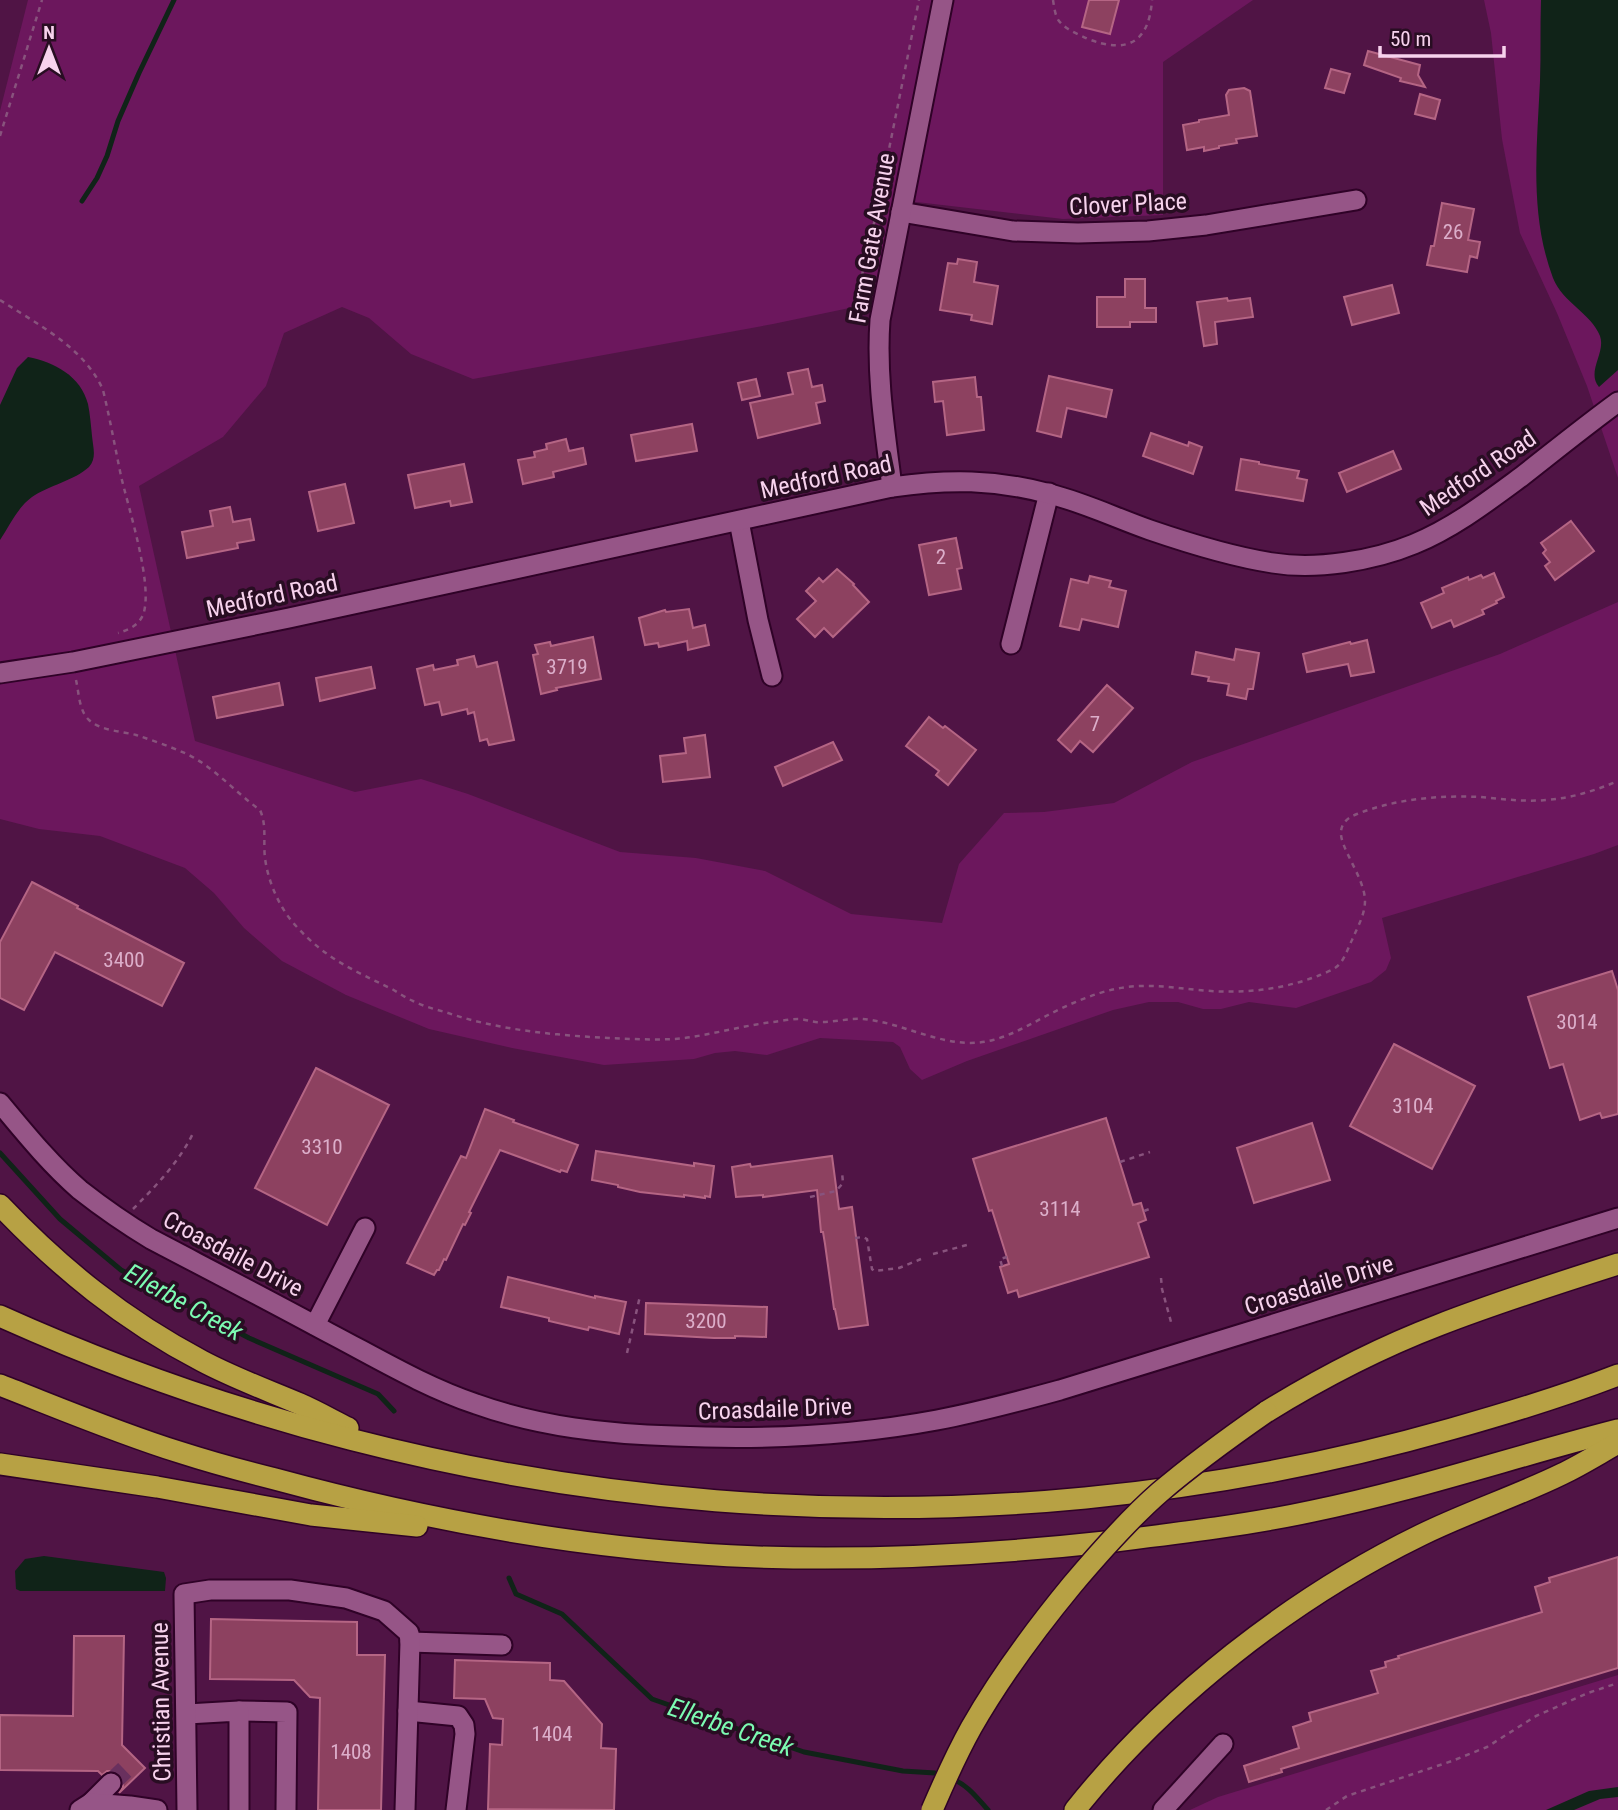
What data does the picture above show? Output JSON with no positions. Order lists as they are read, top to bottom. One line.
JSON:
{"streets":{"street":["Clover Place","Farm Gate Avenue","Medford Road","Croasdaile Drive","Christian Avenue"]},"crossings":[["Clover Place","Farm Gate Avenue"],["Farm Gate Avenue","Medford Road"]],"water":["Ellerbe Creek"],"house_numbers":["26","2","3719","7","3400","3014","3104","3310","3114","3200","1404","1408"],"scale_bar":"50 m","north":"top"}
